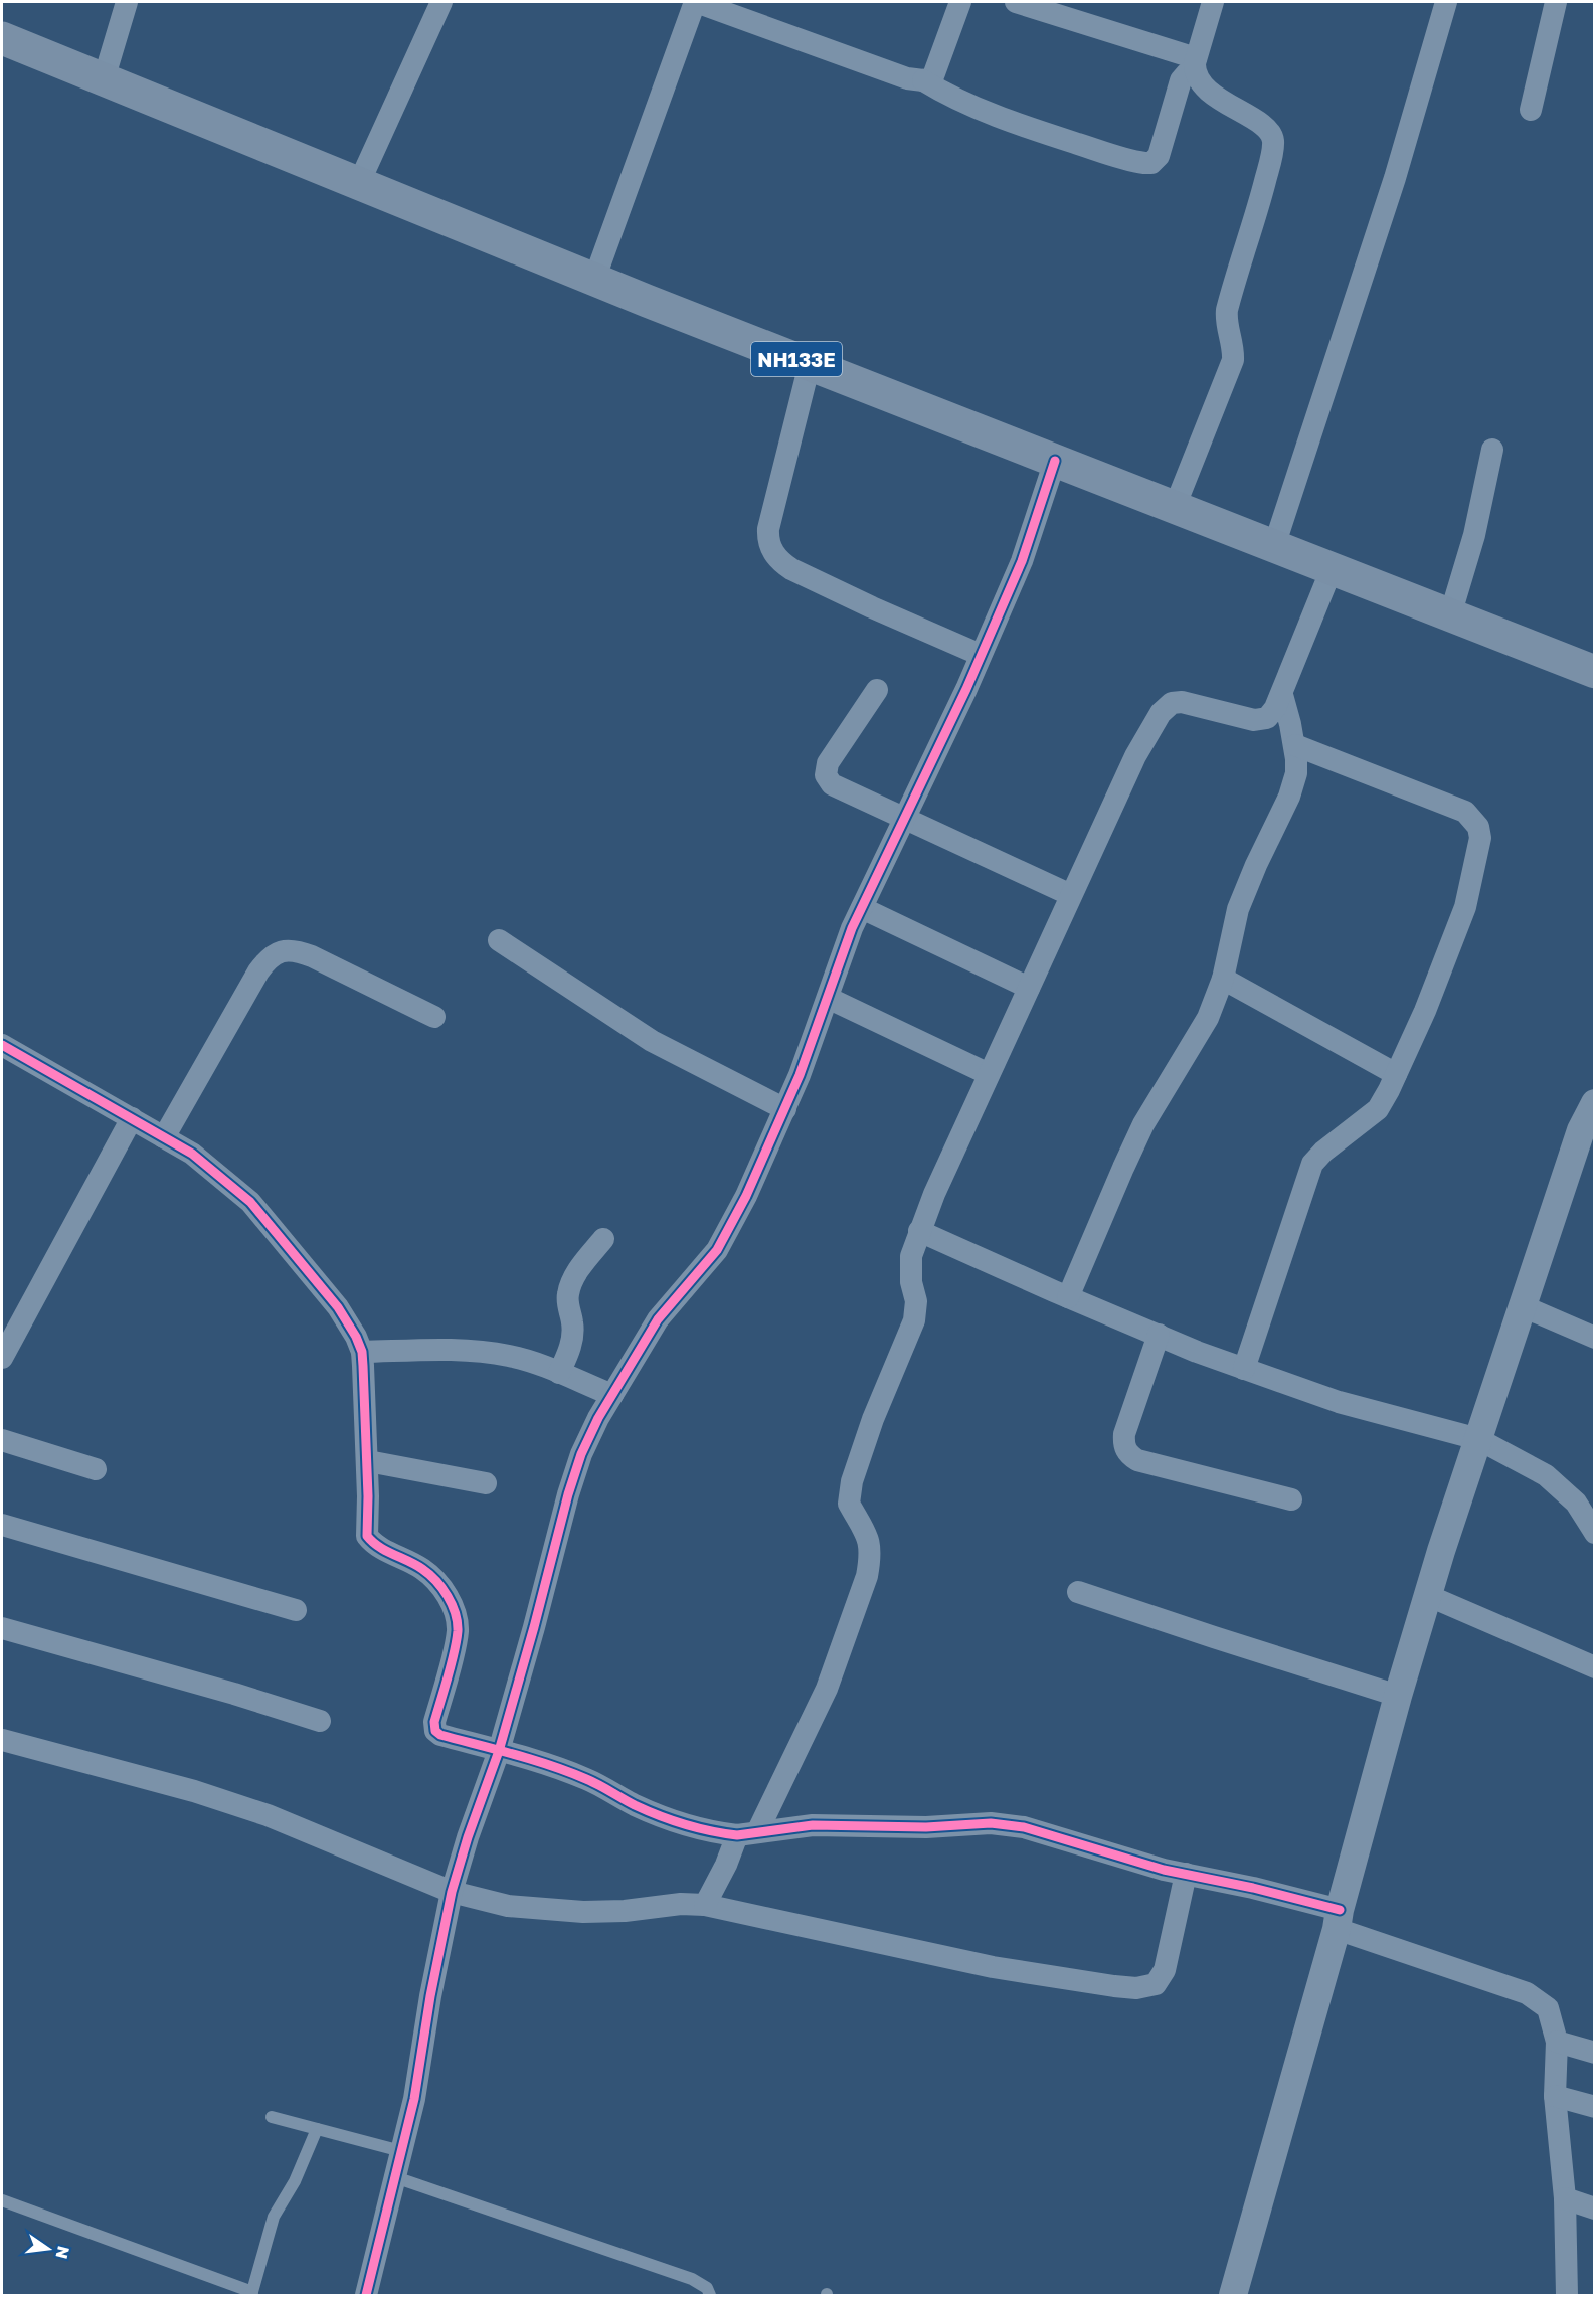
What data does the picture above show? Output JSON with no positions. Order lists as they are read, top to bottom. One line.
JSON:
{"streets":{"main road":["NH133E"]},"north":"right"}
